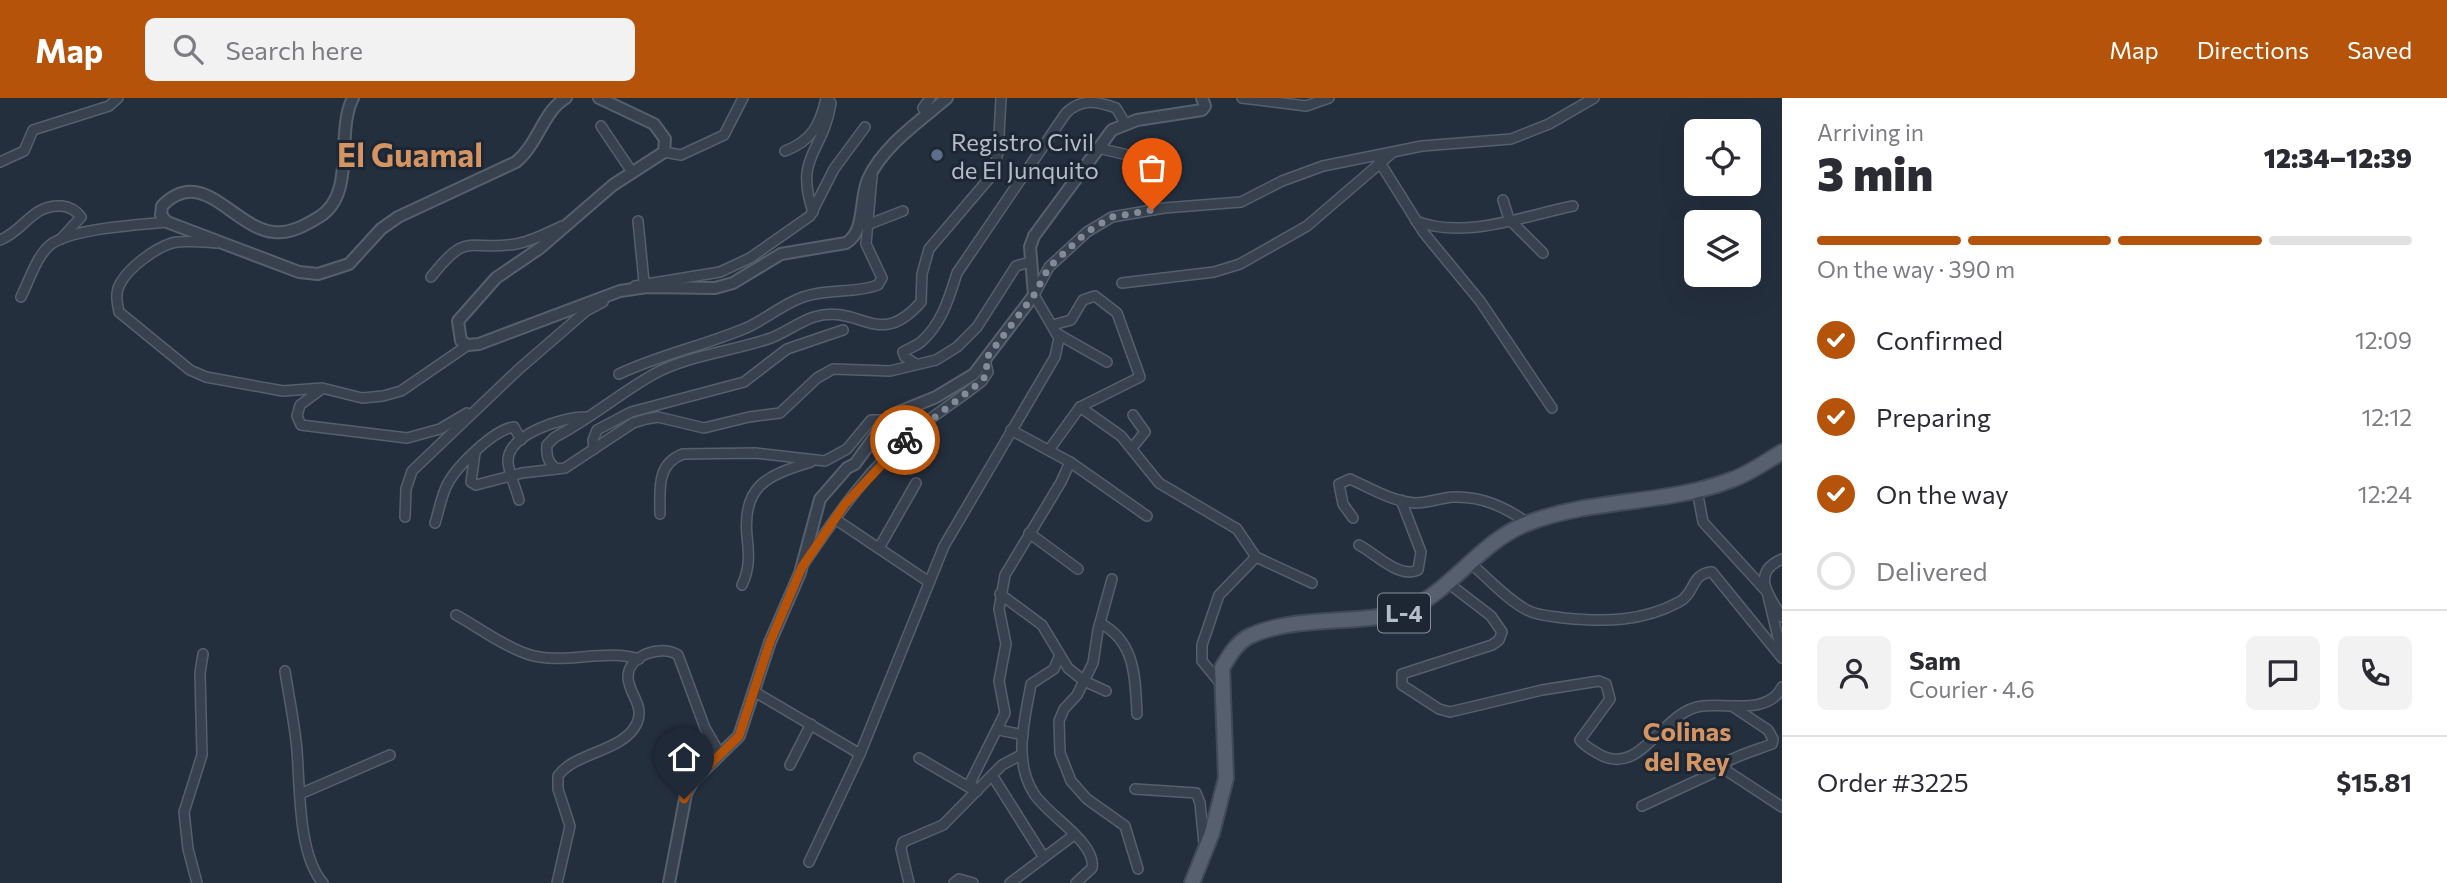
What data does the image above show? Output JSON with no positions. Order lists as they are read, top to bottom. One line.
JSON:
{"streets":{"main road":["L-4"]},"districts":["El Guamal","Colinas del Rey"],"places":["Registro Civil de El Junquito"],"page":{"header":"Map","search":"Search here","nav":["Map","Directions","Saved"],"heading":["3 min","Arriving in","12:34–12:39"],"panel":["Sam","Courier · 4.6","Order #3225","$15.81"],"bar":"On the way · 390 m","list":[["Confirmed","12:09"],["Preparing","12:12"],["On the way","12:24"],"Delivered"]}}
